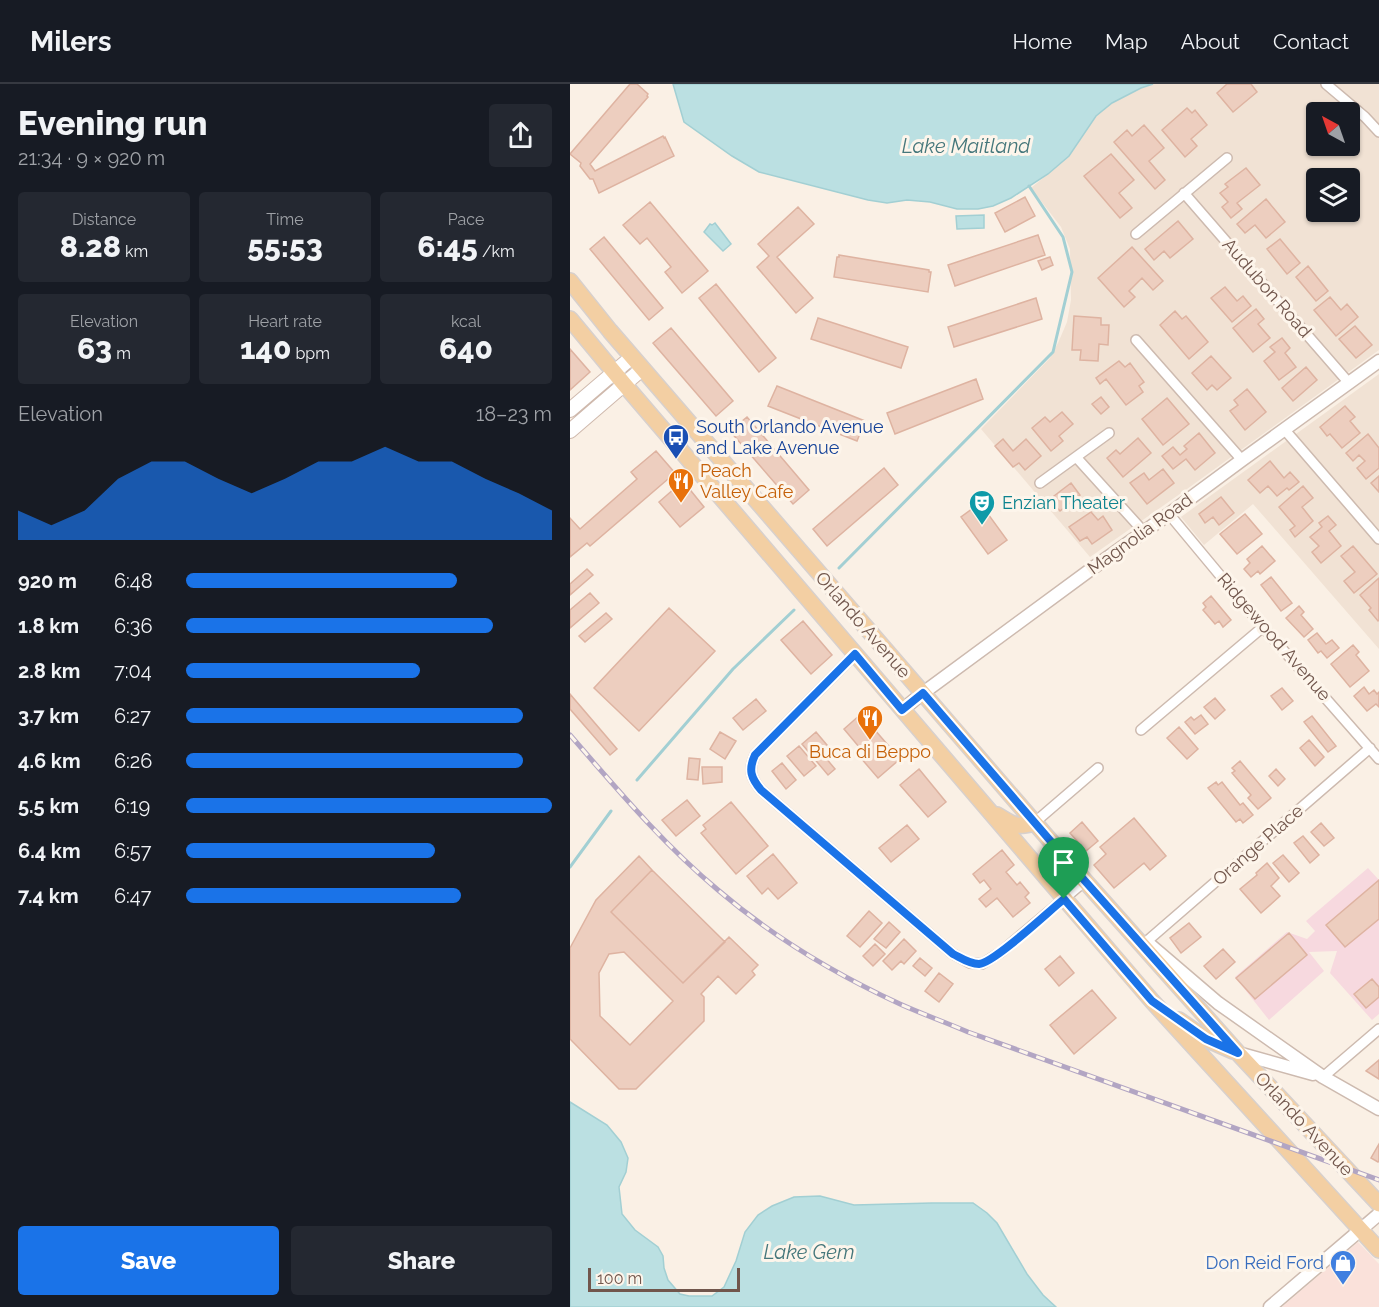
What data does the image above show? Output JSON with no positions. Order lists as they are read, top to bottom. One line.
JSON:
{"streets":{"main road":["Orlando Avenue"],"street":["Audubon Road","Magnolia Road","Ridgewood Avenue","Orange Place"]},"crossings":[["Audubon Road","Magnolia Road"],["Magnolia Road","Orlando Avenue"],["Magnolia Road","Ridgewood Avenue"],["Ridgewood Avenue","Orange Place"]],"water":["Lake Maitland","Lake Gem"],"places":{"bus stop":["South Orlando Avenue and Lake Avenue"],"restaurant":["Peach Valley Cafe","Buca di Beppo"],"theatre":["Enzian Theater"],"shop":["Don Reid Ford"]},"scale_bar":"100 m","north":"top left","page":{"header":"Milers","nav":["Home","Map","About","Contact"],"heading":["Evening run","21:34 · 9 × 920 m"],"stats":[["Distance","8.28 km"],["Time","55:53"],["Pace","6:45 /km"],["Elevation","63 m"],["Heart rate","140 bpm"],["kcal","640"]],"chart":["Elevation","18–23 m"],"list":[{"name":"920 m","note":"6:48"},{"name":"1.8 km","note":"6:36"},{"name":"2.8 km","note":"7:04"},{"name":"3.7 km","note":"6:27"},{"name":"4.6 km","note":"6:26"},{"name":"5.5 km","note":"6:19"},{"name":"6.4 km","note":"6:57"},{"name":"7.4 km","note":"6:47"}],"buttons":["Save","Share"],"scale":"100 m"}}
